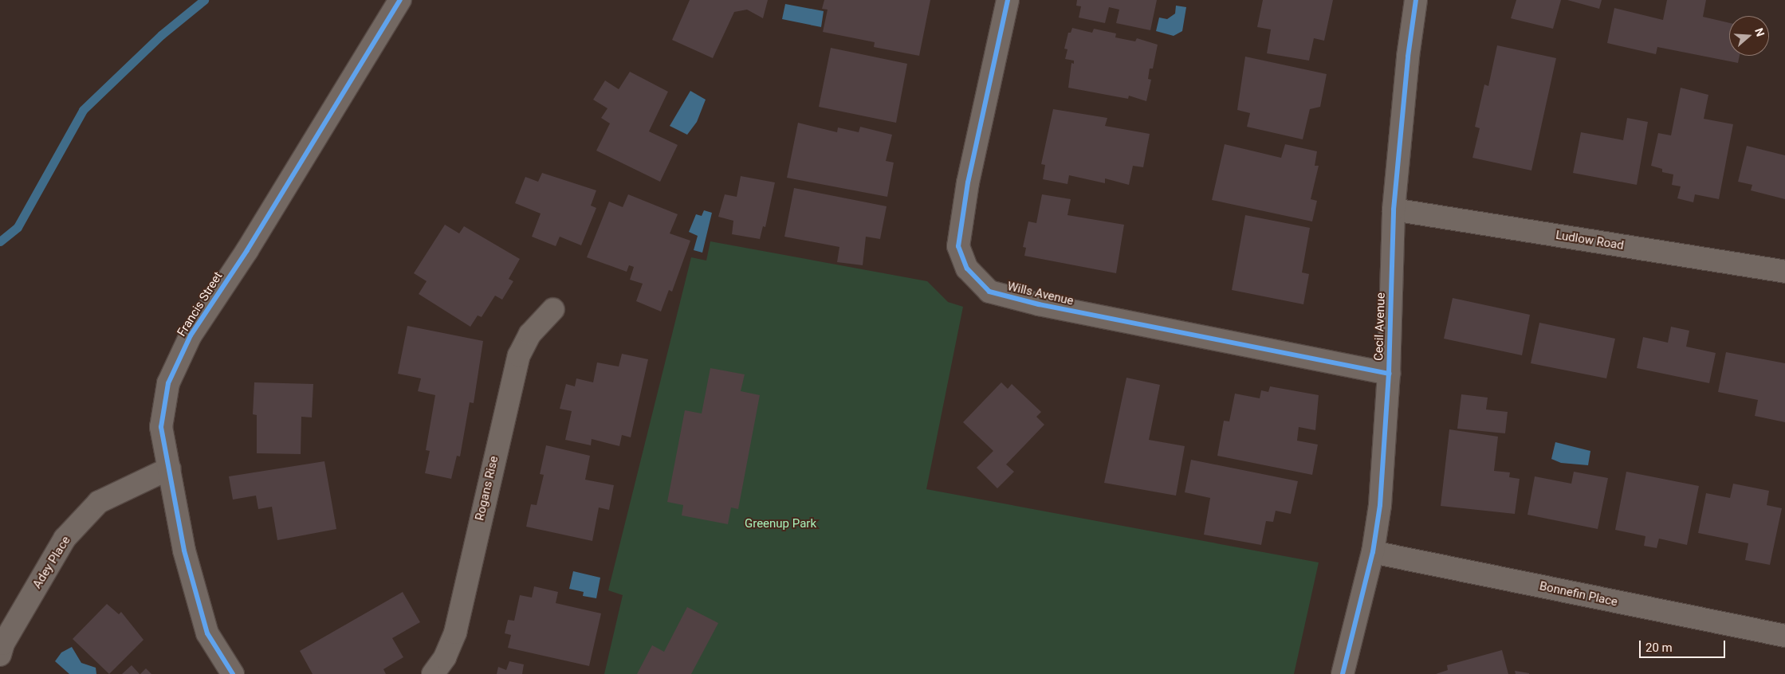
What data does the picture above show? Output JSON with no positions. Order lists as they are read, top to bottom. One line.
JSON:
{"streets":{"street":["Ludlow Road","Wills Avenue","Francis Street","Cecil Avenue","Rogans Rise","Adey Place","Bonnefin Place"]},"crossings":[["Ludlow Road","Cecil Avenue"],["Wills Avenue","Cecil Avenue"],["Francis Street","Adey Place"],["Cecil Avenue","Bonnefin Place"]],"parks":["Greenup Park"],"scale_bar":"20 m","north":"right"}
